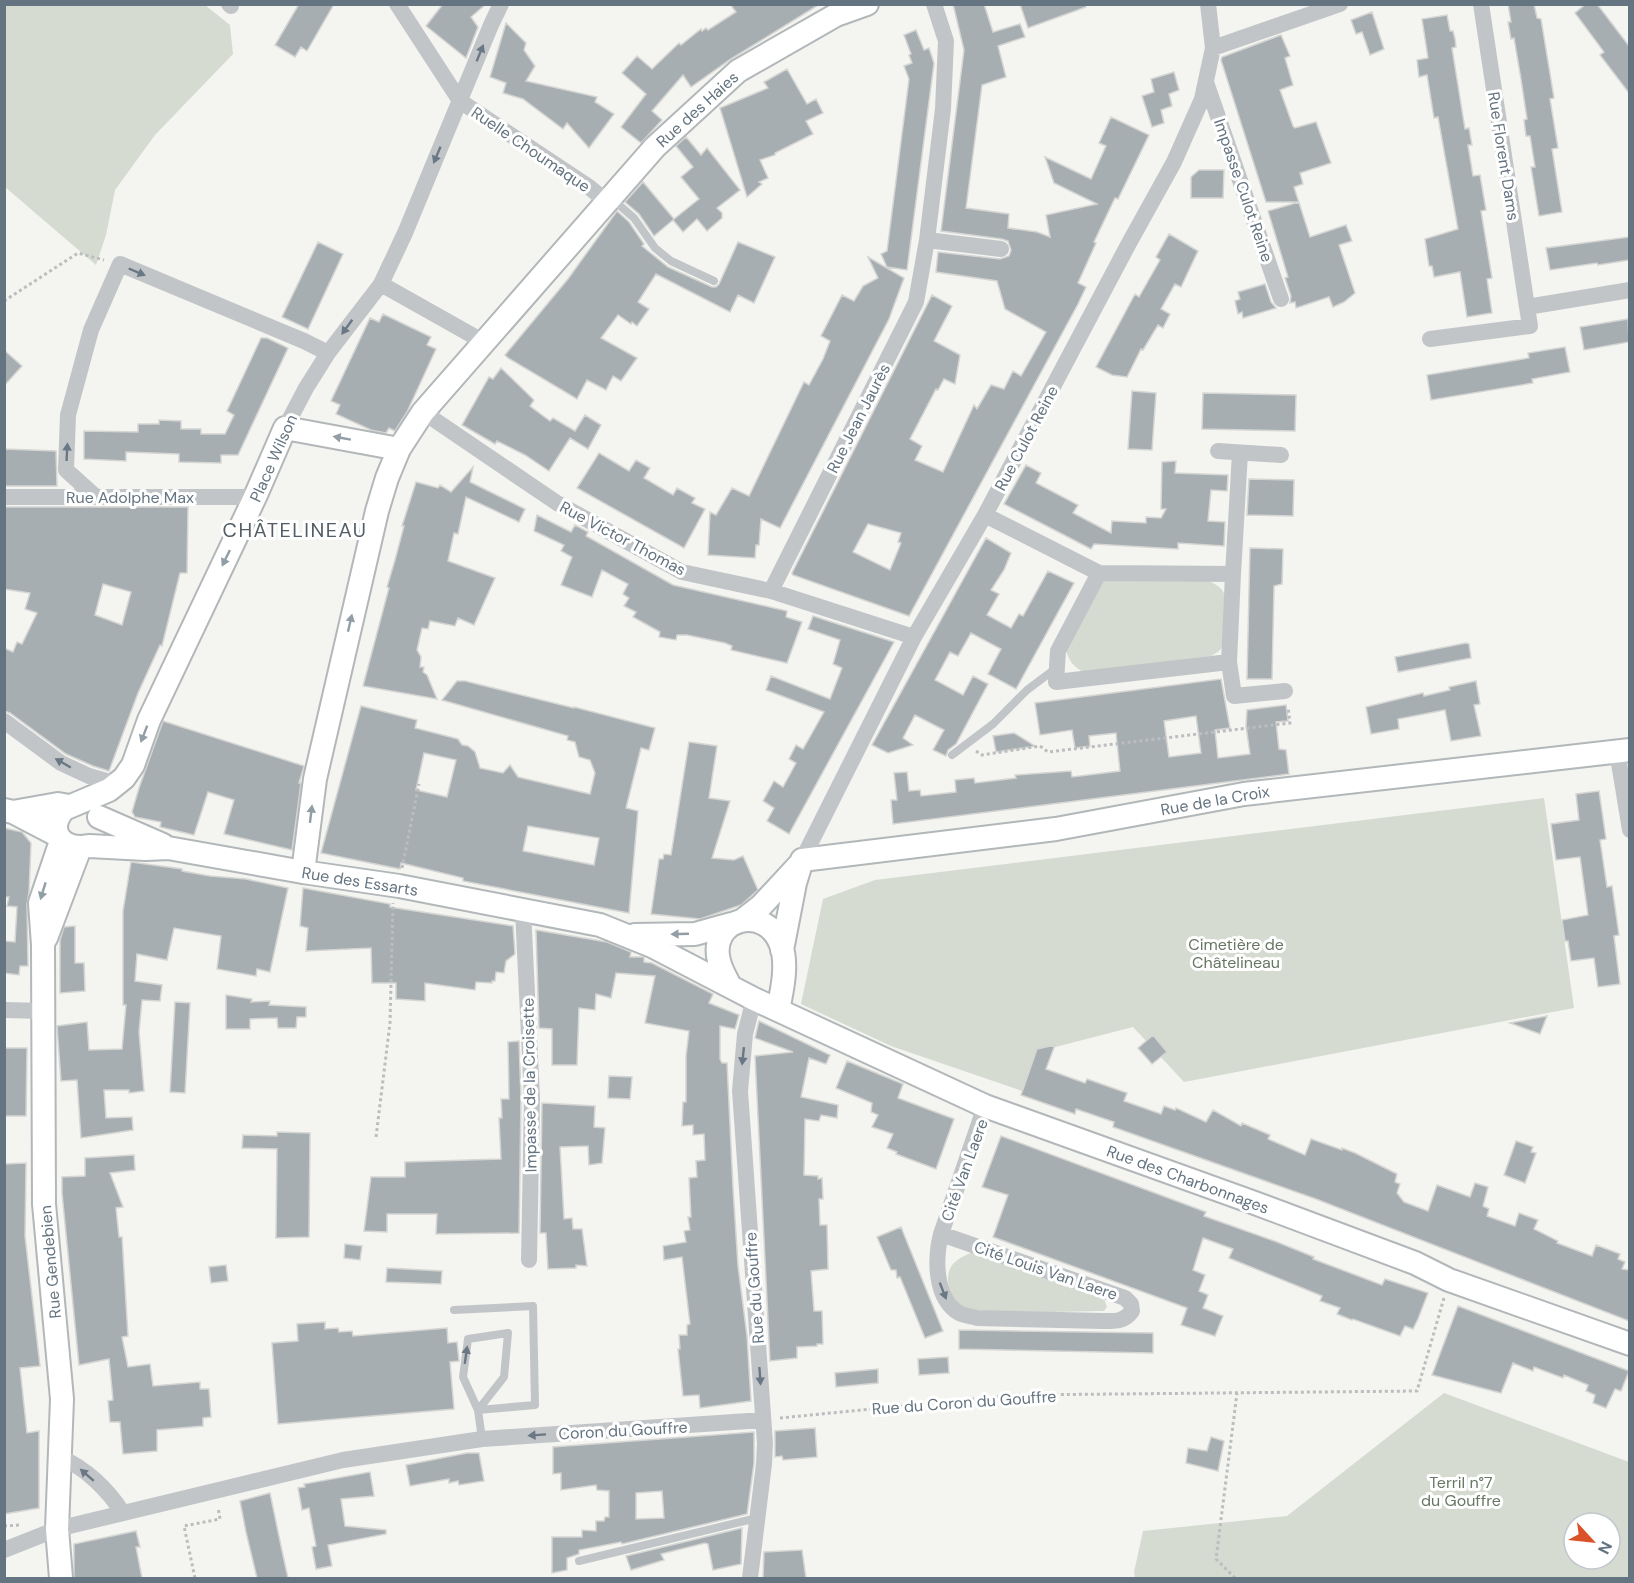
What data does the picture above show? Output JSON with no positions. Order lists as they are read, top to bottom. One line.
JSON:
{"streets":{"street":["Rue des Haies","Ruelle Choumaque","Rue Florent Dams","Impasse Culot Reine","Rue Jean Jaurès","Rue Culot Reine","Place Wilson","Rue Adolphe Max","Rue Victor Thomas","Rue de la Croix","Rue des Essarts","Impasse de la Croisette","Cité Van Laere","Rue des Charbonnages","Rue Gendebien","Cité Louis Van Laere","Rue du Gouffre","Coron du Gouffre"],"path":["Rue du Coron du Gouffre"]},"crossings":[["Rue des Haies","Ruelle Choumaque"],["Ruelle Choumaque","Place Wilson"],["Impasse Culot Reine","Rue Culot Reine"],["Rue Jean Jaurès","Rue Victor Thomas"],["Rue Culot Reine","Rue Victor Thomas"],["Rue Culot Reine","Rue de la Croix"],["Place Wilson","Rue Adolphe Max"],["Place Wilson","Rue des Essarts"],["Place Wilson","Rue Gendebien"],["Rue des Essarts","Impasse de la Croisette"],["Rue des Essarts","Rue des Charbonnages"],["Rue des Essarts","Rue Gendebien"],["Rue des Essarts","Rue du Gouffre"],["Cité Van Laere","Rue des Charbonnages"],["Cité Van Laere","Cité Louis Van Laere"],["Rue des Charbonnages","Rue du Gouffre"],["Rue des Charbonnages","Rue du Coron du Gouffre"],["Rue du Gouffre","Rue du Coron du Gouffre"],["Rue du Gouffre","Coron du Gouffre"],["Rue du Coron du Gouffre","Coron du Gouffre"]],"one_way":["Rue du Gouffre","Coron du Gouffre"],"districts":["CHÂTELINEAU"],"parks":["Cimetière de Châtelineau","Terril n°7 du Gouffre"],"north":"bottom right"}
